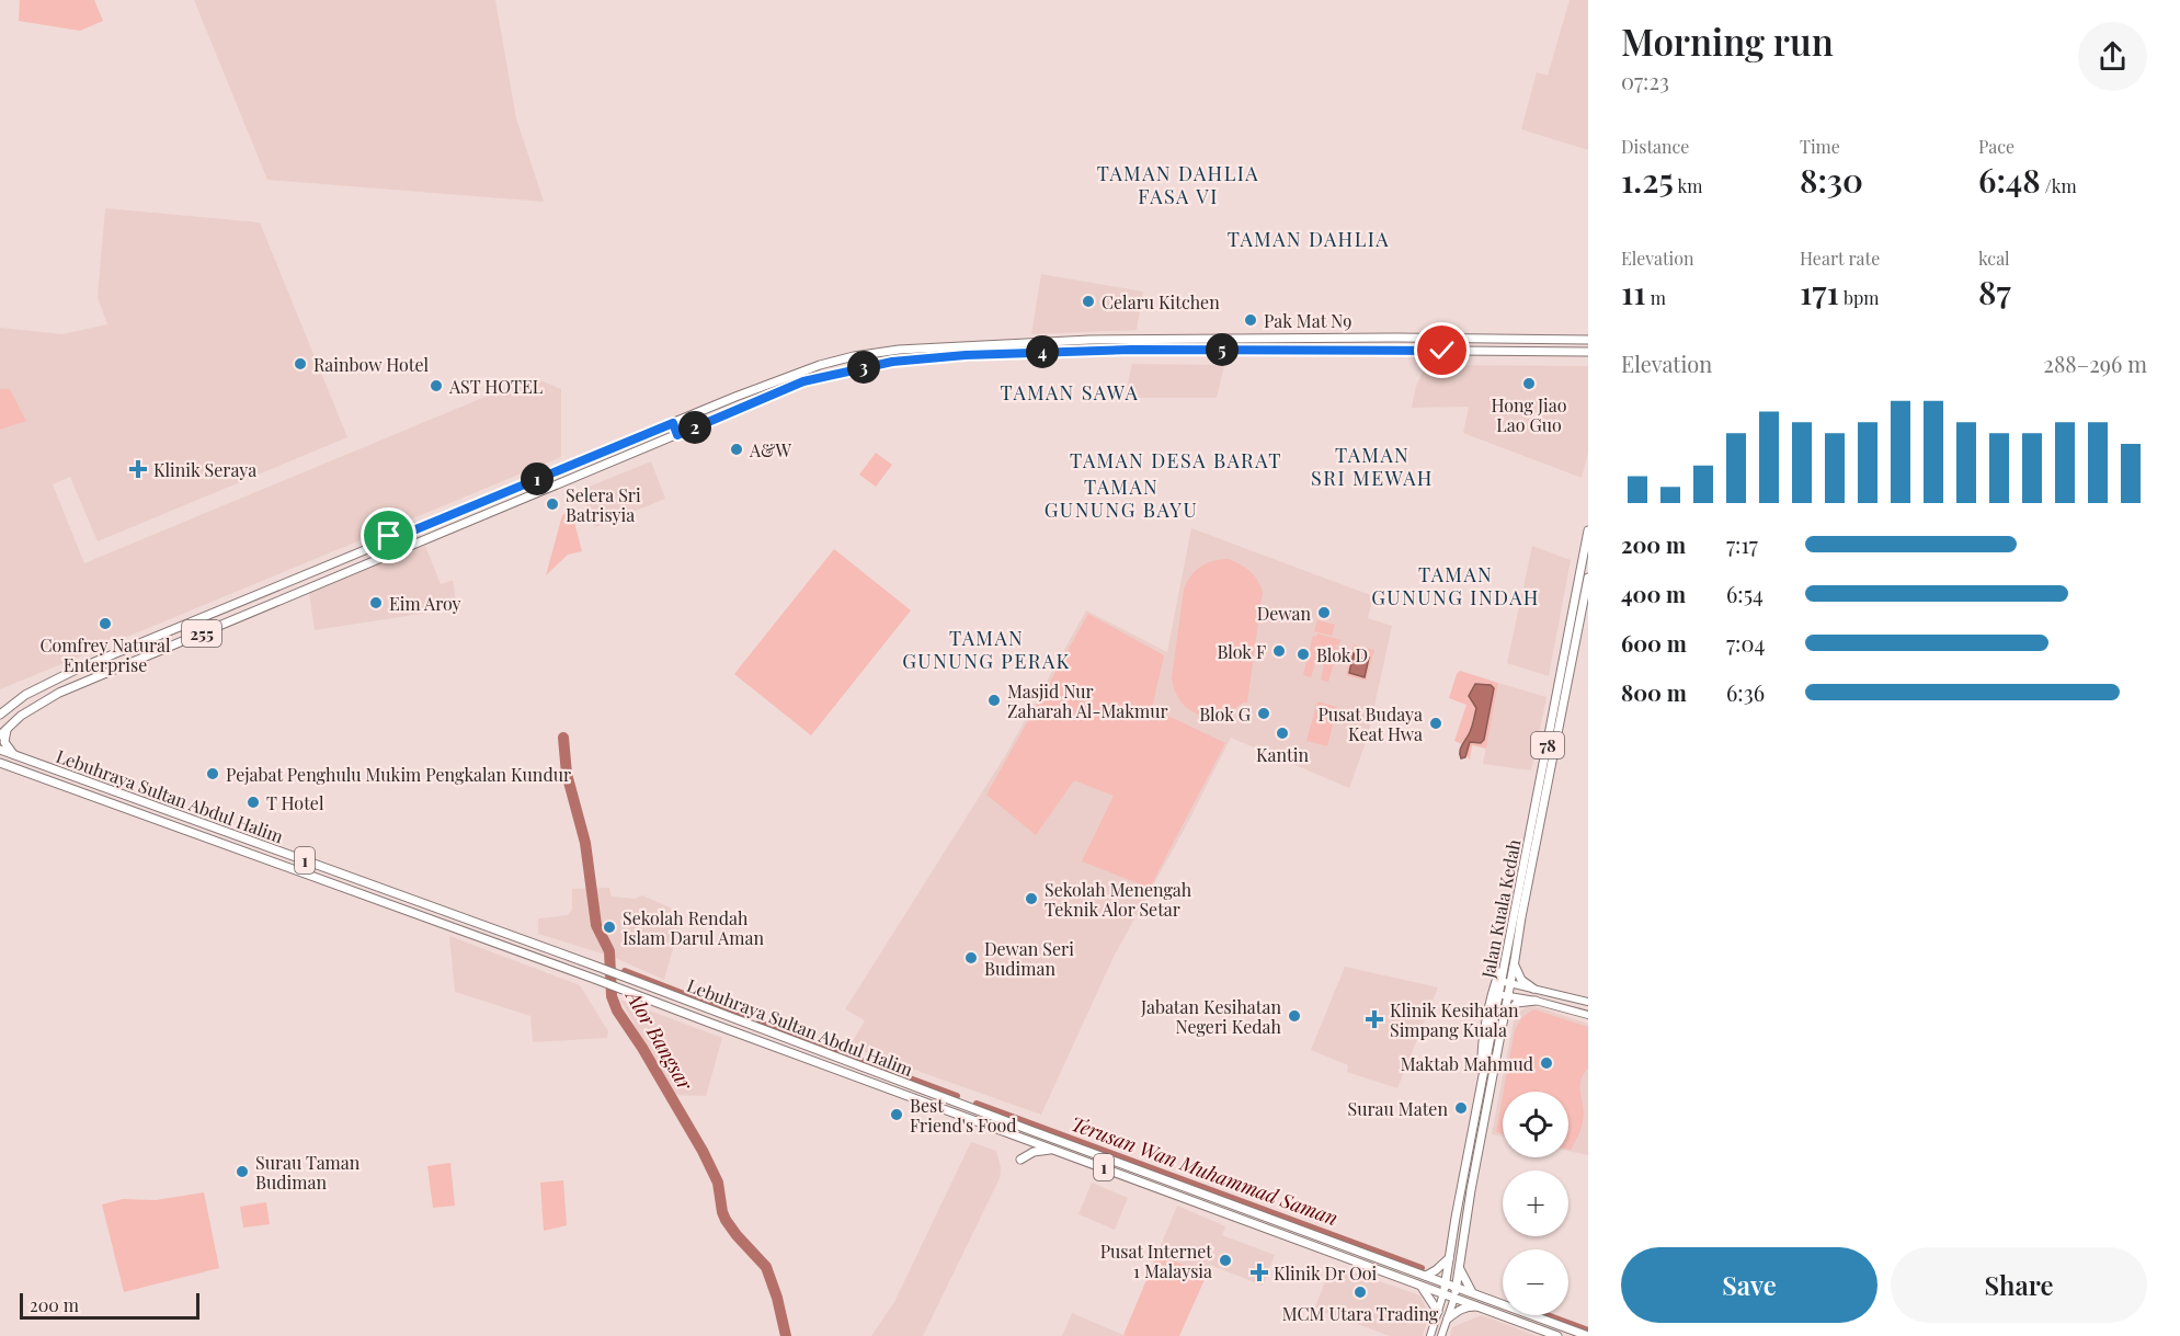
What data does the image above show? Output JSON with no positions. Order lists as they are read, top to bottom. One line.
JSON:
{"streets":{"main road":["255","78","Lebuhraya Sultan Abdul Halim","1","Jalan Kuala Kedah"]},"crossings":[["Lebuhraya Sultan Abdul Halim","Jalan Kuala Kedah"]],"districts":["TAMAN DAHLIA FASA VI","TAMAN DAHLIA","TAMAN SAWA","TAMAN SRI MEWAH","TAMAN DESA BARAT","TAMAN GUNUNG BAYU","TAMAN GUNUNG INDAH","TAMAN GUNUNG PERAK"],"water":["Alor Bangsar","Terusan Wan Muhammad Saman"],"places":{"other":["Celaru Kitchen","Pak Mat N9","Rainbow Hotel","Hong Jiao Lao Guo","AST HOTEL","A&W","Selera Sri Batrisyia","Eim Aroy","Dewan","Comfrey Natural Enterprise","Blok F","Blok D","Masjid Nur Zaharah Al-Makmur","Blok G","Pusat Budaya Keat Hwa","Kantin","Pejabat Penghulu Mukim Pengkalan Kundur","T Hotel","Sekolah Menengah Teknik Alor Setar","Sekolah Rendah Islam Darul Aman","Dewan Seri Budiman","Jabatan Kesihatan Negeri Kedah","Maktab Mahmud","Surau Maten","Best Friend's Food","Surau Taman Budiman","Pusat Internet 1 Malaysia","MCM Utara Trading"],"health":["Klinik Seraya","Klinik Kesihatan Simpang Kuala","Klinik Dr Ooi"]},"scale_bar":"200 m","page":{"heading":["Morning run","07:23"],"stats":[["Distance","1.25 km"],["Time","8:30"],["Pace","6:48 /km"],["Elevation","11 m"],["Heart rate","171 bpm"],["kcal","87"]],"pins":["5","4","3","2","1"],"chart":["Elevation","288–296 m"],"list":[{"name":"200 m","note":"7:17"},{"name":"400 m","note":"6:54"},{"name":"600 m","note":"7:04"},{"name":"800 m","note":"6:36"}],"map_buttons":["+","−"],"buttons":["Save","Share"],"scale":"200 m"}}
